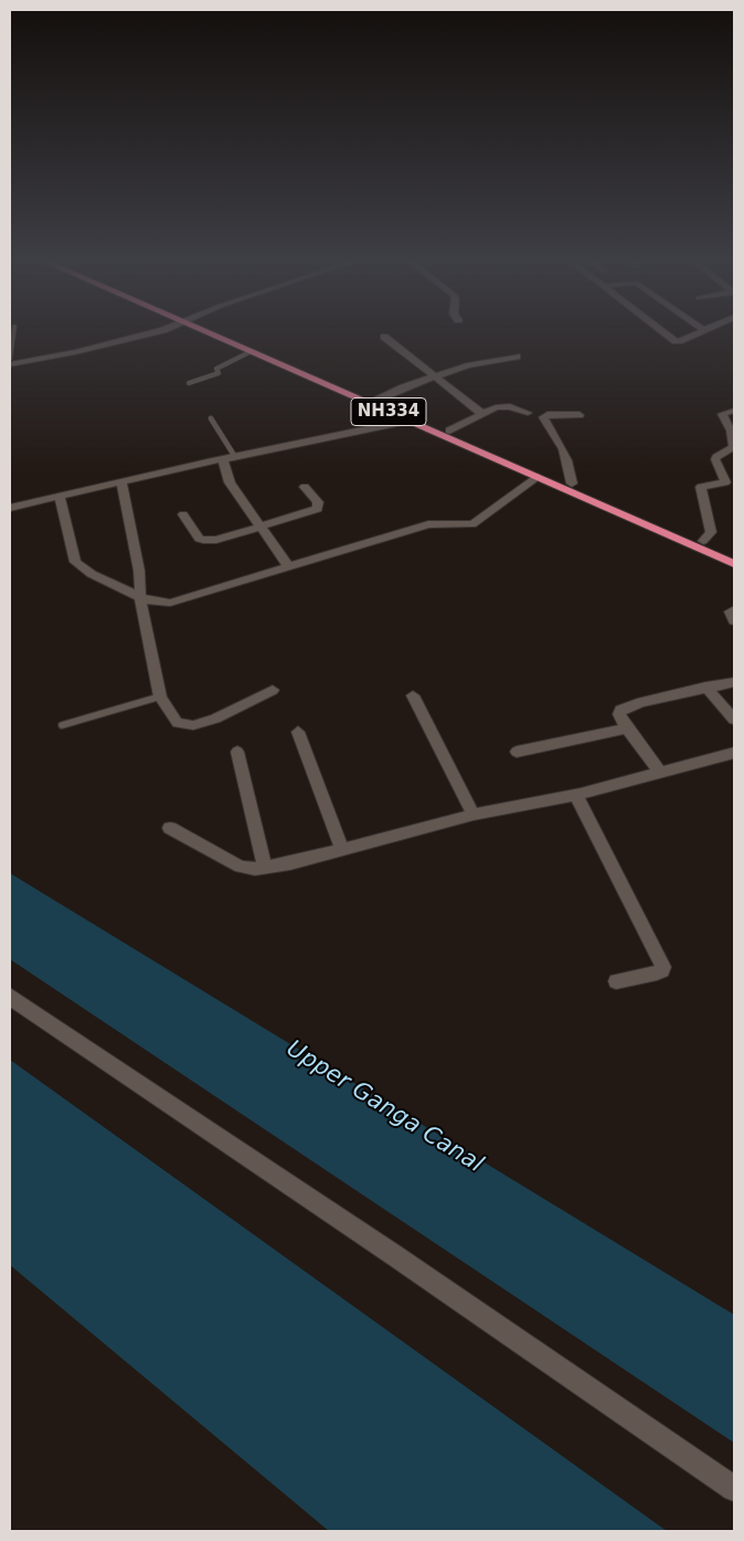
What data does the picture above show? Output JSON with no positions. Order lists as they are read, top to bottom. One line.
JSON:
{"streets":{"highway":["NH334"]},"water":["Upper Ganga Canal"]}
